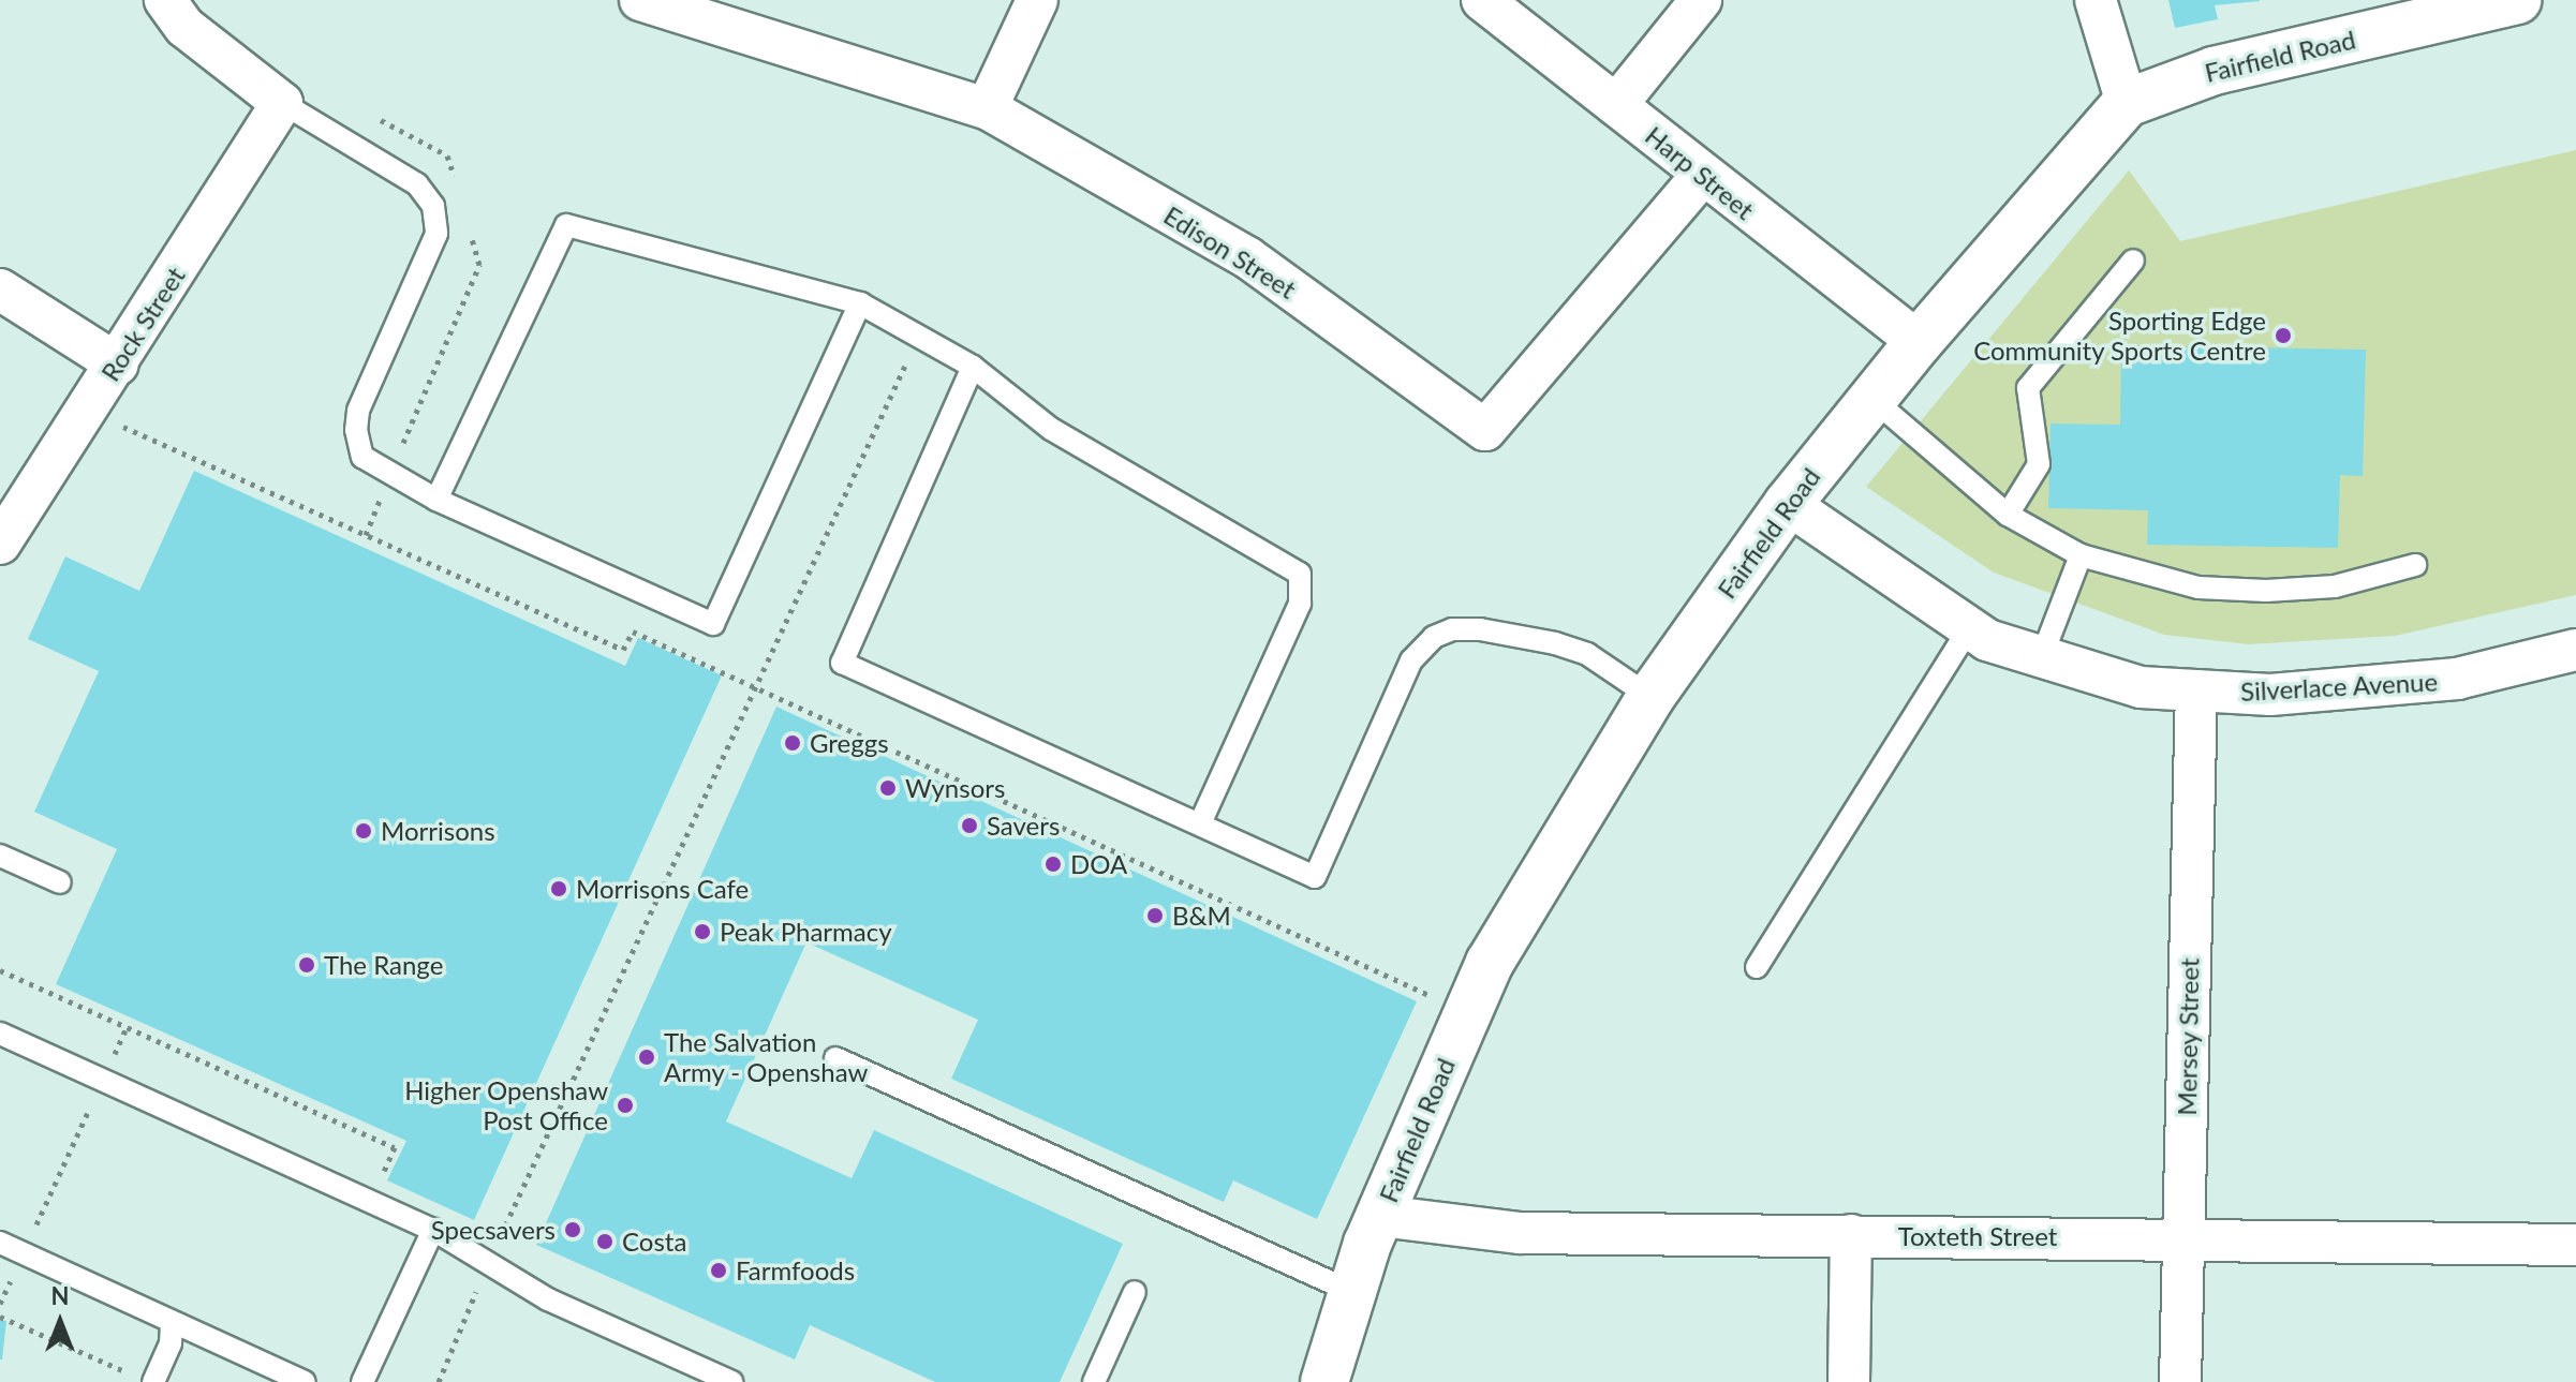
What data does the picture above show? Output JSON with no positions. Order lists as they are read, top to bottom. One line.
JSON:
{"streets":{"street":["Fairfield Road","Harp Street","Edison Street","Rock Street","Silverlace Avenue","Mersey Street","Toxteth Street"]},"crossings":[["Fairfield Road","Harp Street"],["Fairfield Road","Silverlace Avenue"],["Fairfield Road","Toxteth Street"],["Harp Street","Edison Street"],["Silverlace Avenue","Mersey Street"],["Mersey Street","Toxteth Street"]],"places":["Sporting Edge Community Sports Centre","Greggs","Wynsors","Savers","Morrisons","DOA","Morrisons Cafe","B&M","Peak Pharmacy","The Range","The Salvation Army - Openshaw","Higher Openshaw Post Office","Specsavers","Costa","Farmfoods"],"north":"top"}
